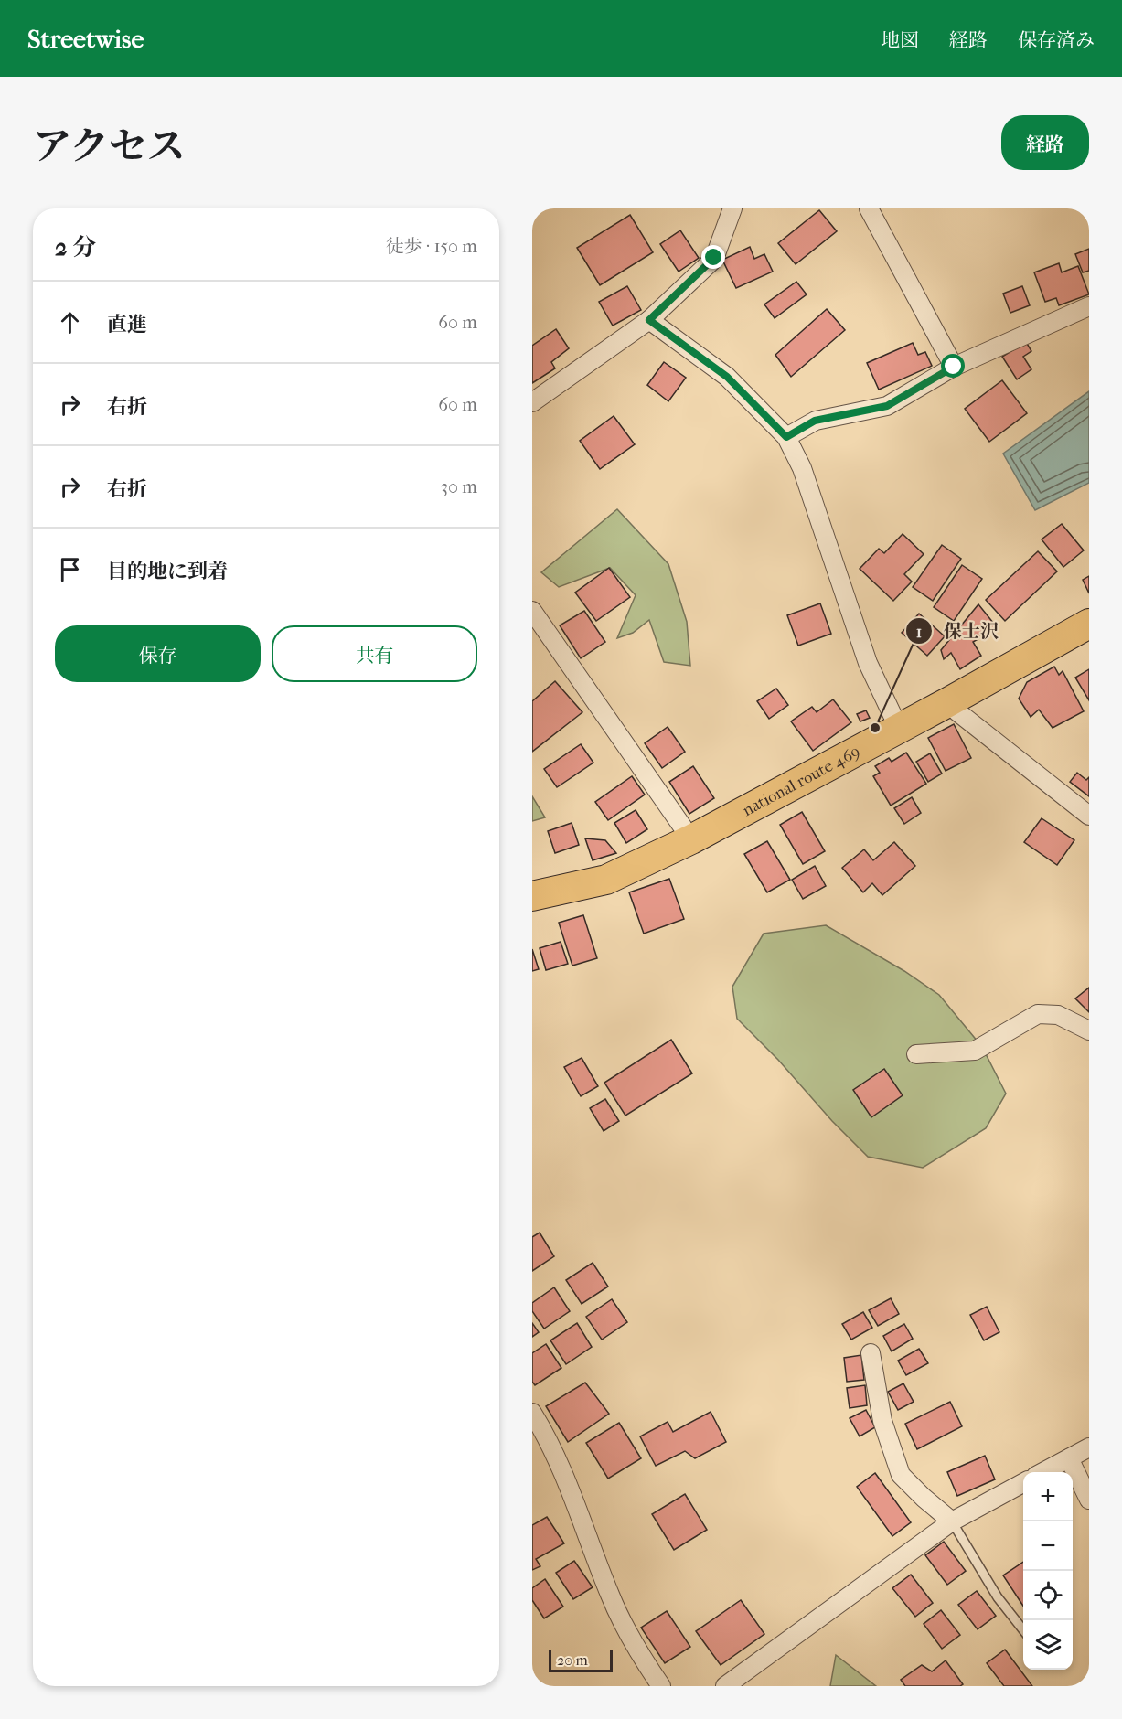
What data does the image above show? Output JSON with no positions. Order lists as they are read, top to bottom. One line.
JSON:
{"streets":{"highway":["national route 469"]},"places":["保士沢"],"scale_bar":"20 m","page":{"header":"Streetwise","nav":["地図","経路","保存済み"],"title":"アクセス","buttons":["経路",["保存","共有"]],"heading":["2 分","徒歩 · 150 m"],"list":[["直進","60 m"],["右折","60 m"],["右折","30 m"],"目的地に到着"],"map_buttons":["+","−"],"scale":"20 m"}}
